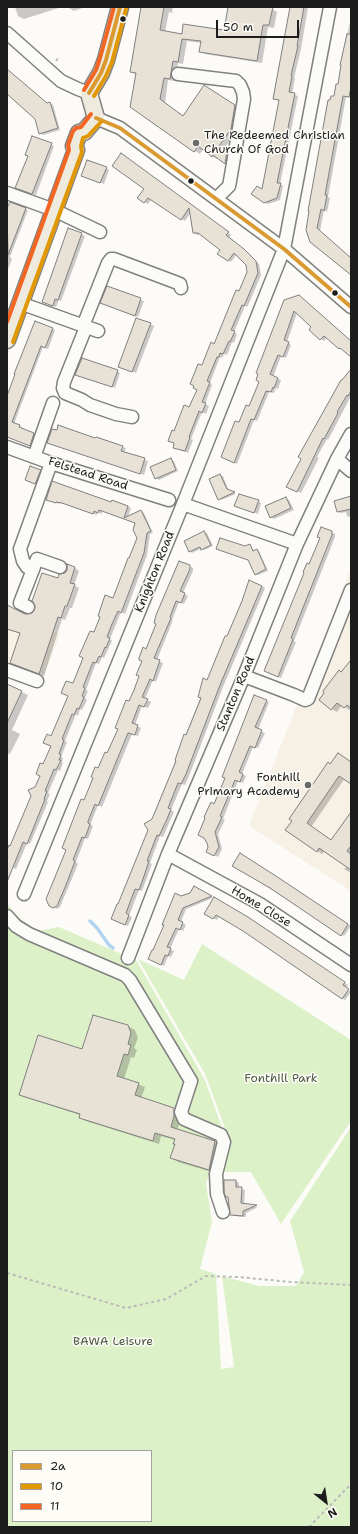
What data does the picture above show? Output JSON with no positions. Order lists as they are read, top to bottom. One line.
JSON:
{"streets":{"street":["Felstead Road","Knighton Road","Stanton Road","Home Close"]},"crossings":[["Stanton Road","Home Close"]],"parks":["Fonthill Park","BAWA Leisure"],"places":["The Redeemed Christian Church Of God","Fonthill Primary Academy"],"lines":["transit line 2a","transit line 11","transit line 10"],"legend":["2a","10","11"],"scale_bar":"50 m","north":"bottom right"}
